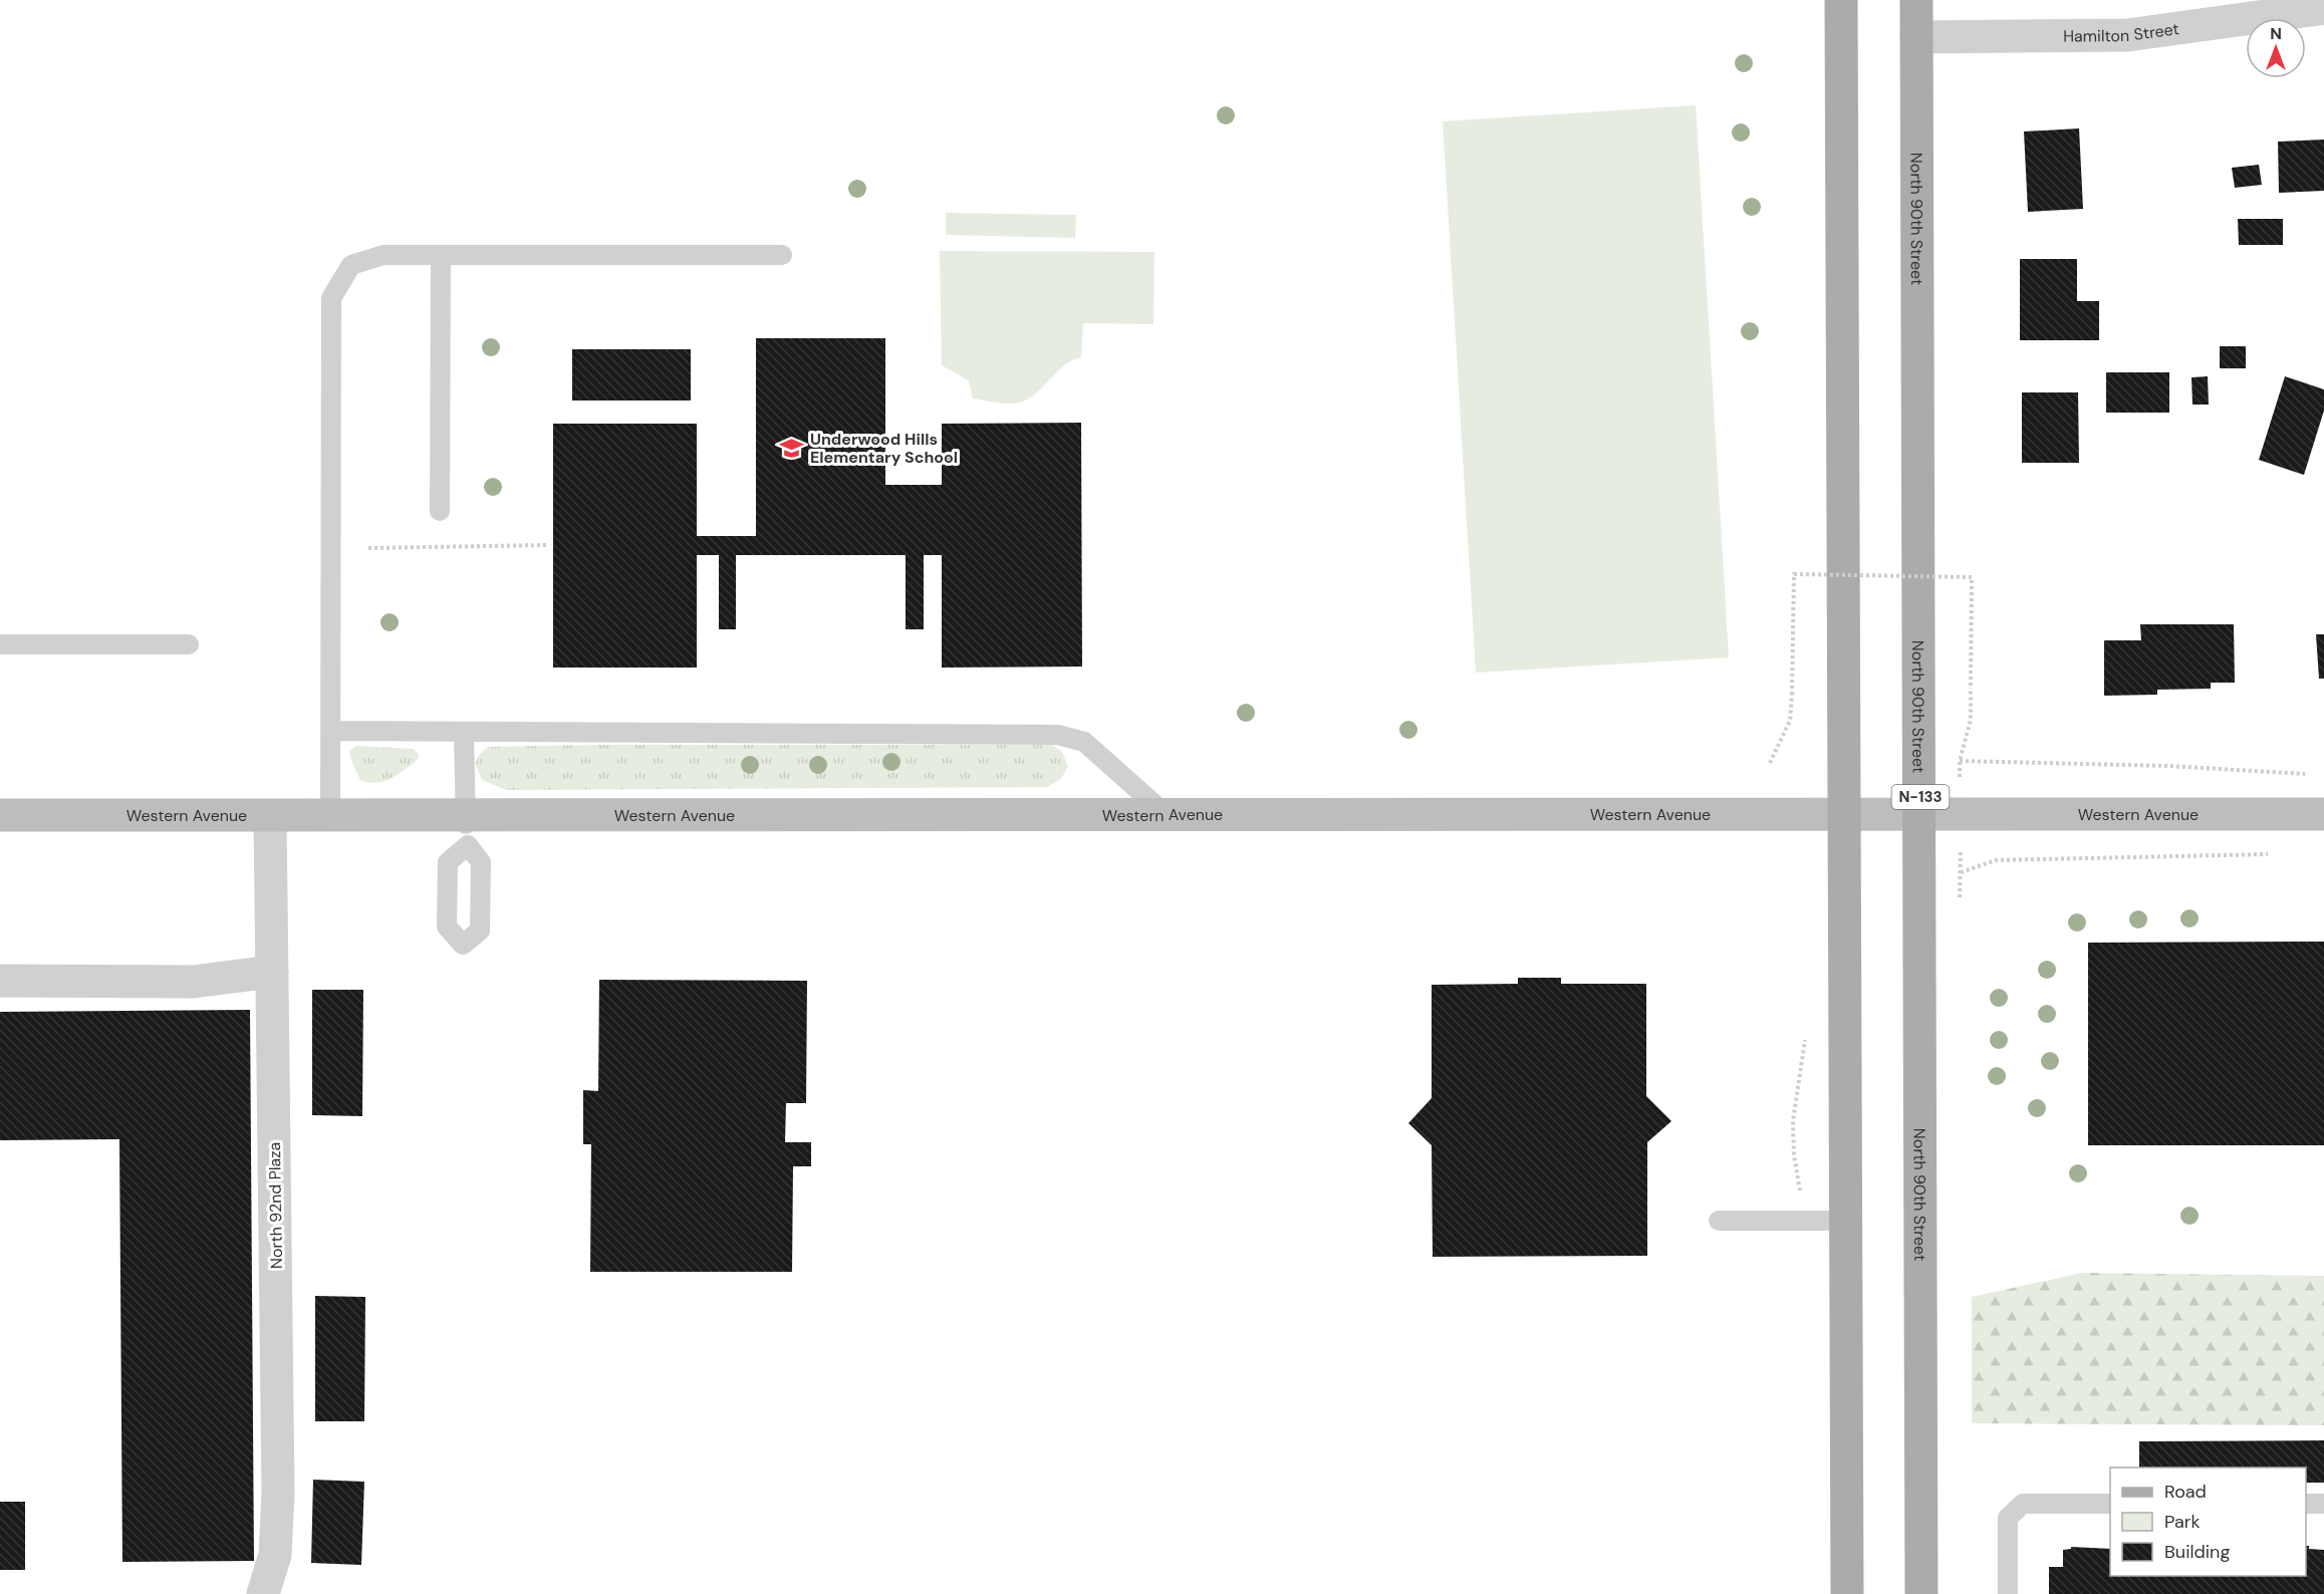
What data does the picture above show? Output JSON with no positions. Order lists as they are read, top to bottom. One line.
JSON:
{"streets":{"main road":["North 90th Street","N-133"],"street":["Hamilton Street","Western Avenue","North 92nd Plaza"]},"crossings":[["Hamilton Street","North 90th Street"],["North 90th Street","Western Avenue"],["Western Avenue","North 92nd Plaza"]],"places":{"school or university":["Underwood Hills Elementary School"]},"legend":["Road","Park","Building"],"north":"top"}
